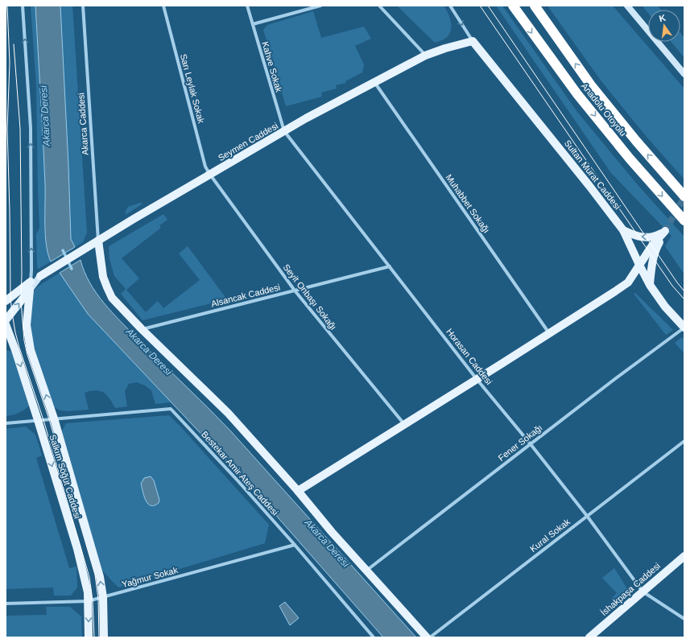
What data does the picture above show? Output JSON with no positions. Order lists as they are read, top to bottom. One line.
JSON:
{"streets":{"highway":["Anadolu Otoyolu"],"main road":["Seymen Caddesi","Sultan Murat Caddesi","Salkım Söğüt Caddesi","İshakpaşa Caddesi"],"street":["Kahve Sokak","Sarı Leylak Sokak","Akarca Caddesi","Muhabbet Sokağı","Alsancak Caddesi","Seyit Onbaşı Sokağı","Horasan Caddesi","Fener Sokağı","Bestekar Amir Ateş Caddesi","Kural Sokak","Yağmur Sokak"]},"crossings":[["Kahve Sokak","Seymen Caddesi"],["Kahve Sokak","Horasan Caddesi"],["Sarı Leylak Sokak","Seymen Caddesi"],["Sarı Leylak Sokak","Seyit Onbaşı Sokağı"],["Akarca Caddesi","Seymen Caddesi"],["Seymen Caddesi","Sultan Murat Caddesi"],["Seymen Caddesi","Muhabbet Sokağı"],["Seymen Caddesi","Seyit Onbaşı Sokağı"],["Seymen Caddesi","Horasan Caddesi"],["Sultan Murat Caddesi","Fener Sokağı"],["Alsancak Caddesi","Seyit Onbaşı Sokağı"],["Alsancak Caddesi","Horasan Caddesi"],["Horasan Caddesi","Fener Sokağı"],["Horasan Caddesi","Kural Sokak"],["Horasan Caddesi","İshakpaşa Caddesi"],["Bestekar Amir Ateş Caddesi","Yağmur Sokak"],["Salkım Söğüt Caddesi","Yağmur Sokak"]],"water":["Akarca Deresi"],"north":"top"}
